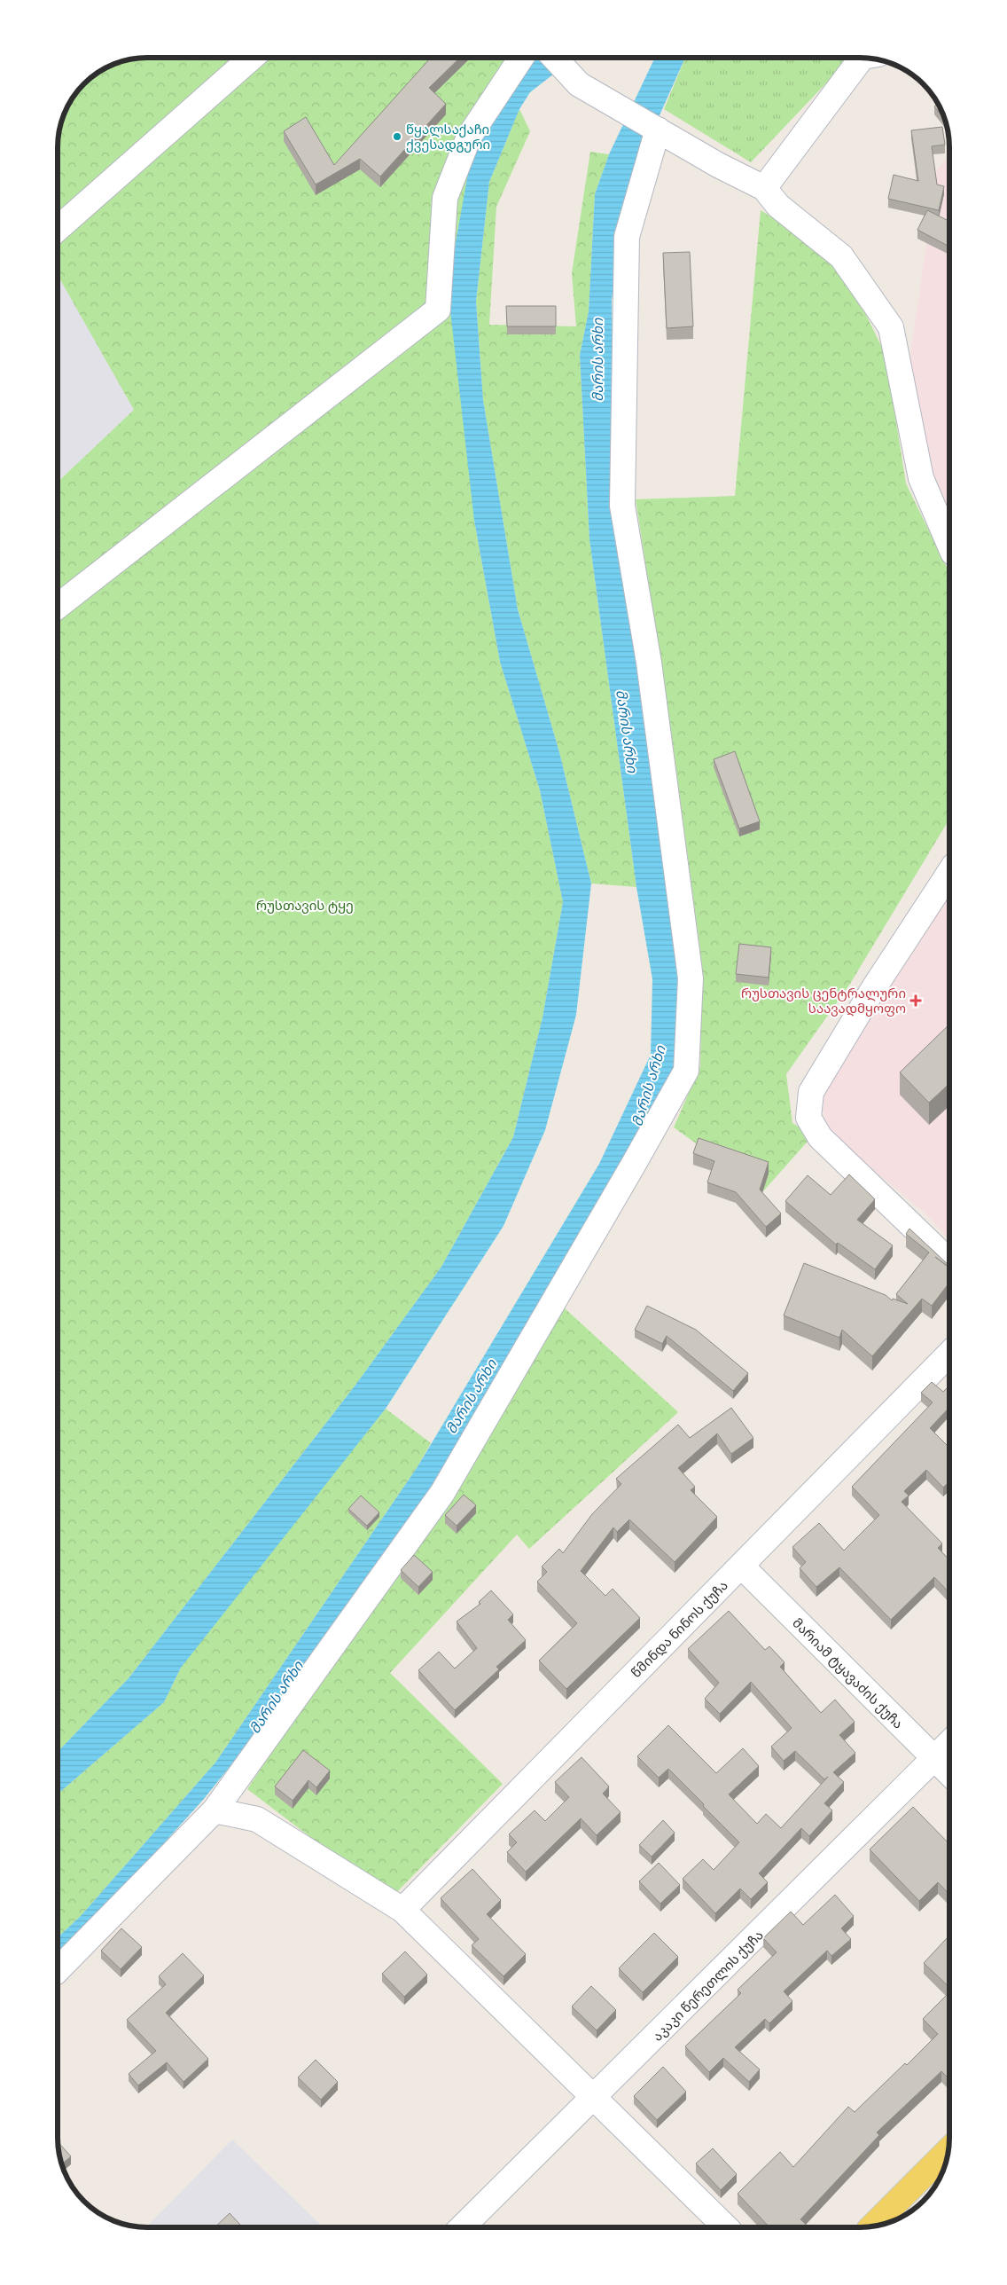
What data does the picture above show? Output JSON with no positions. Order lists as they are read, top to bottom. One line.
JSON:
{"streets":{"street":["წმინდა ნინოს ქუჩა","მარიამ ტყავაძის ქუჩა","აკაკი წერეთლის ქუჩა"]},"crossings":[["წმინდა ნინოს ქუჩა","მარიამ ტყავაძის ქუჩა"],["მარიამ ტყავაძის ქუჩა","აკაკი წერეთლის ქუჩა"]],"water":["მარის არხი"],"parks":["რუსთავის ტყე"],"places":{"other":["წყალსაქაჩი ქვესადგური"],"health":["რუსთავის ცენტრალური საავადმყოფო"]}}
